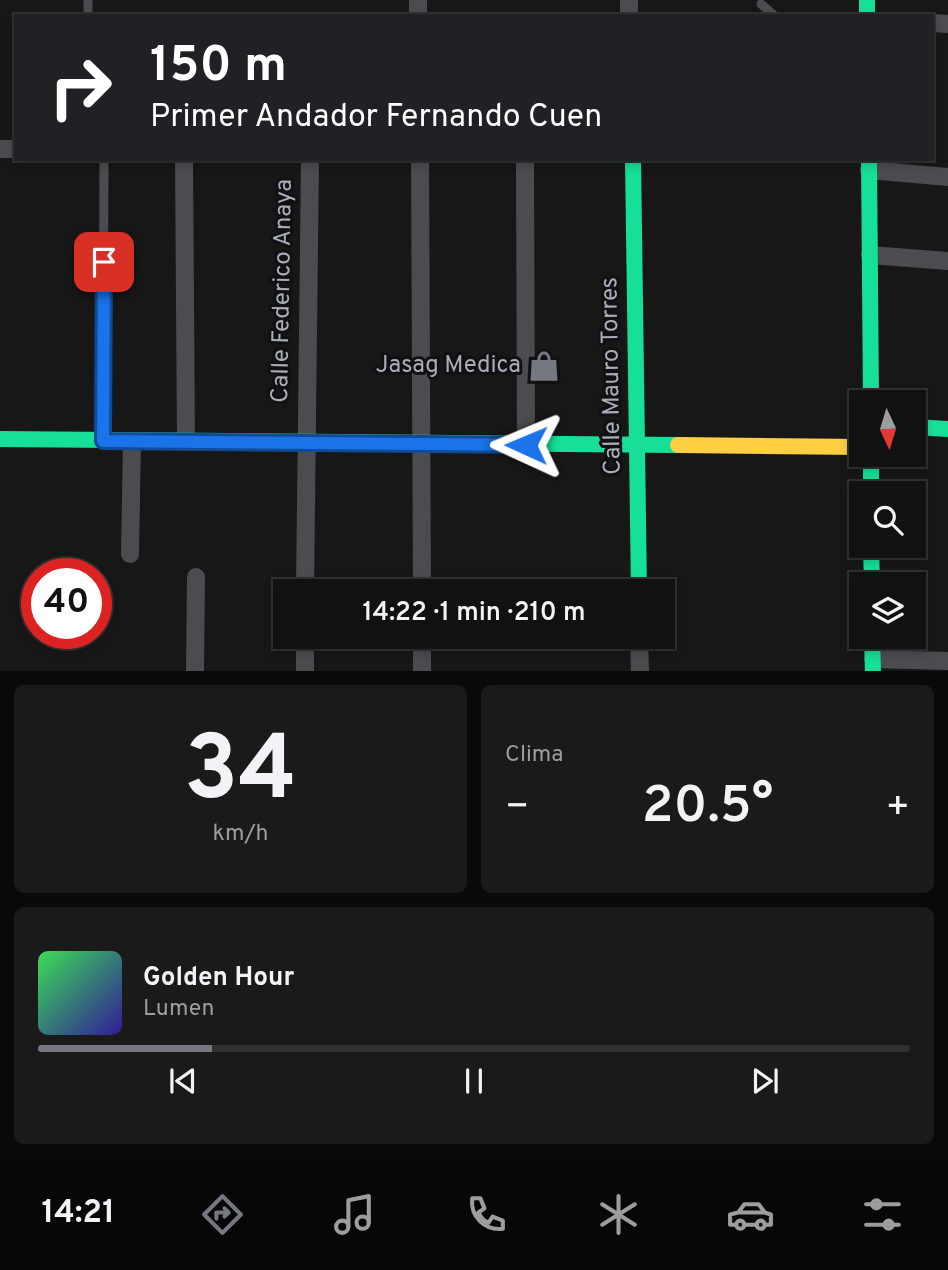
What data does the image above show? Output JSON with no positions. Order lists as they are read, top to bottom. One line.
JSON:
{"streets":{"street":["Calle Federico Anaya","Calle Mauro Torres"]},"places":{"shop":["Jasag Medica"]},"north":"bottom","page":{"turn":["150 m","Primer Andador Fernando Cuen"],"limit":"40","trip":"14:22 · 1 min · 210 m","tile":[["34","km/h"],"Clima"],"heat":["−","20.5°","+"],"song":["Golden Hour","Lumen"],"tabs":"14:21"}}
